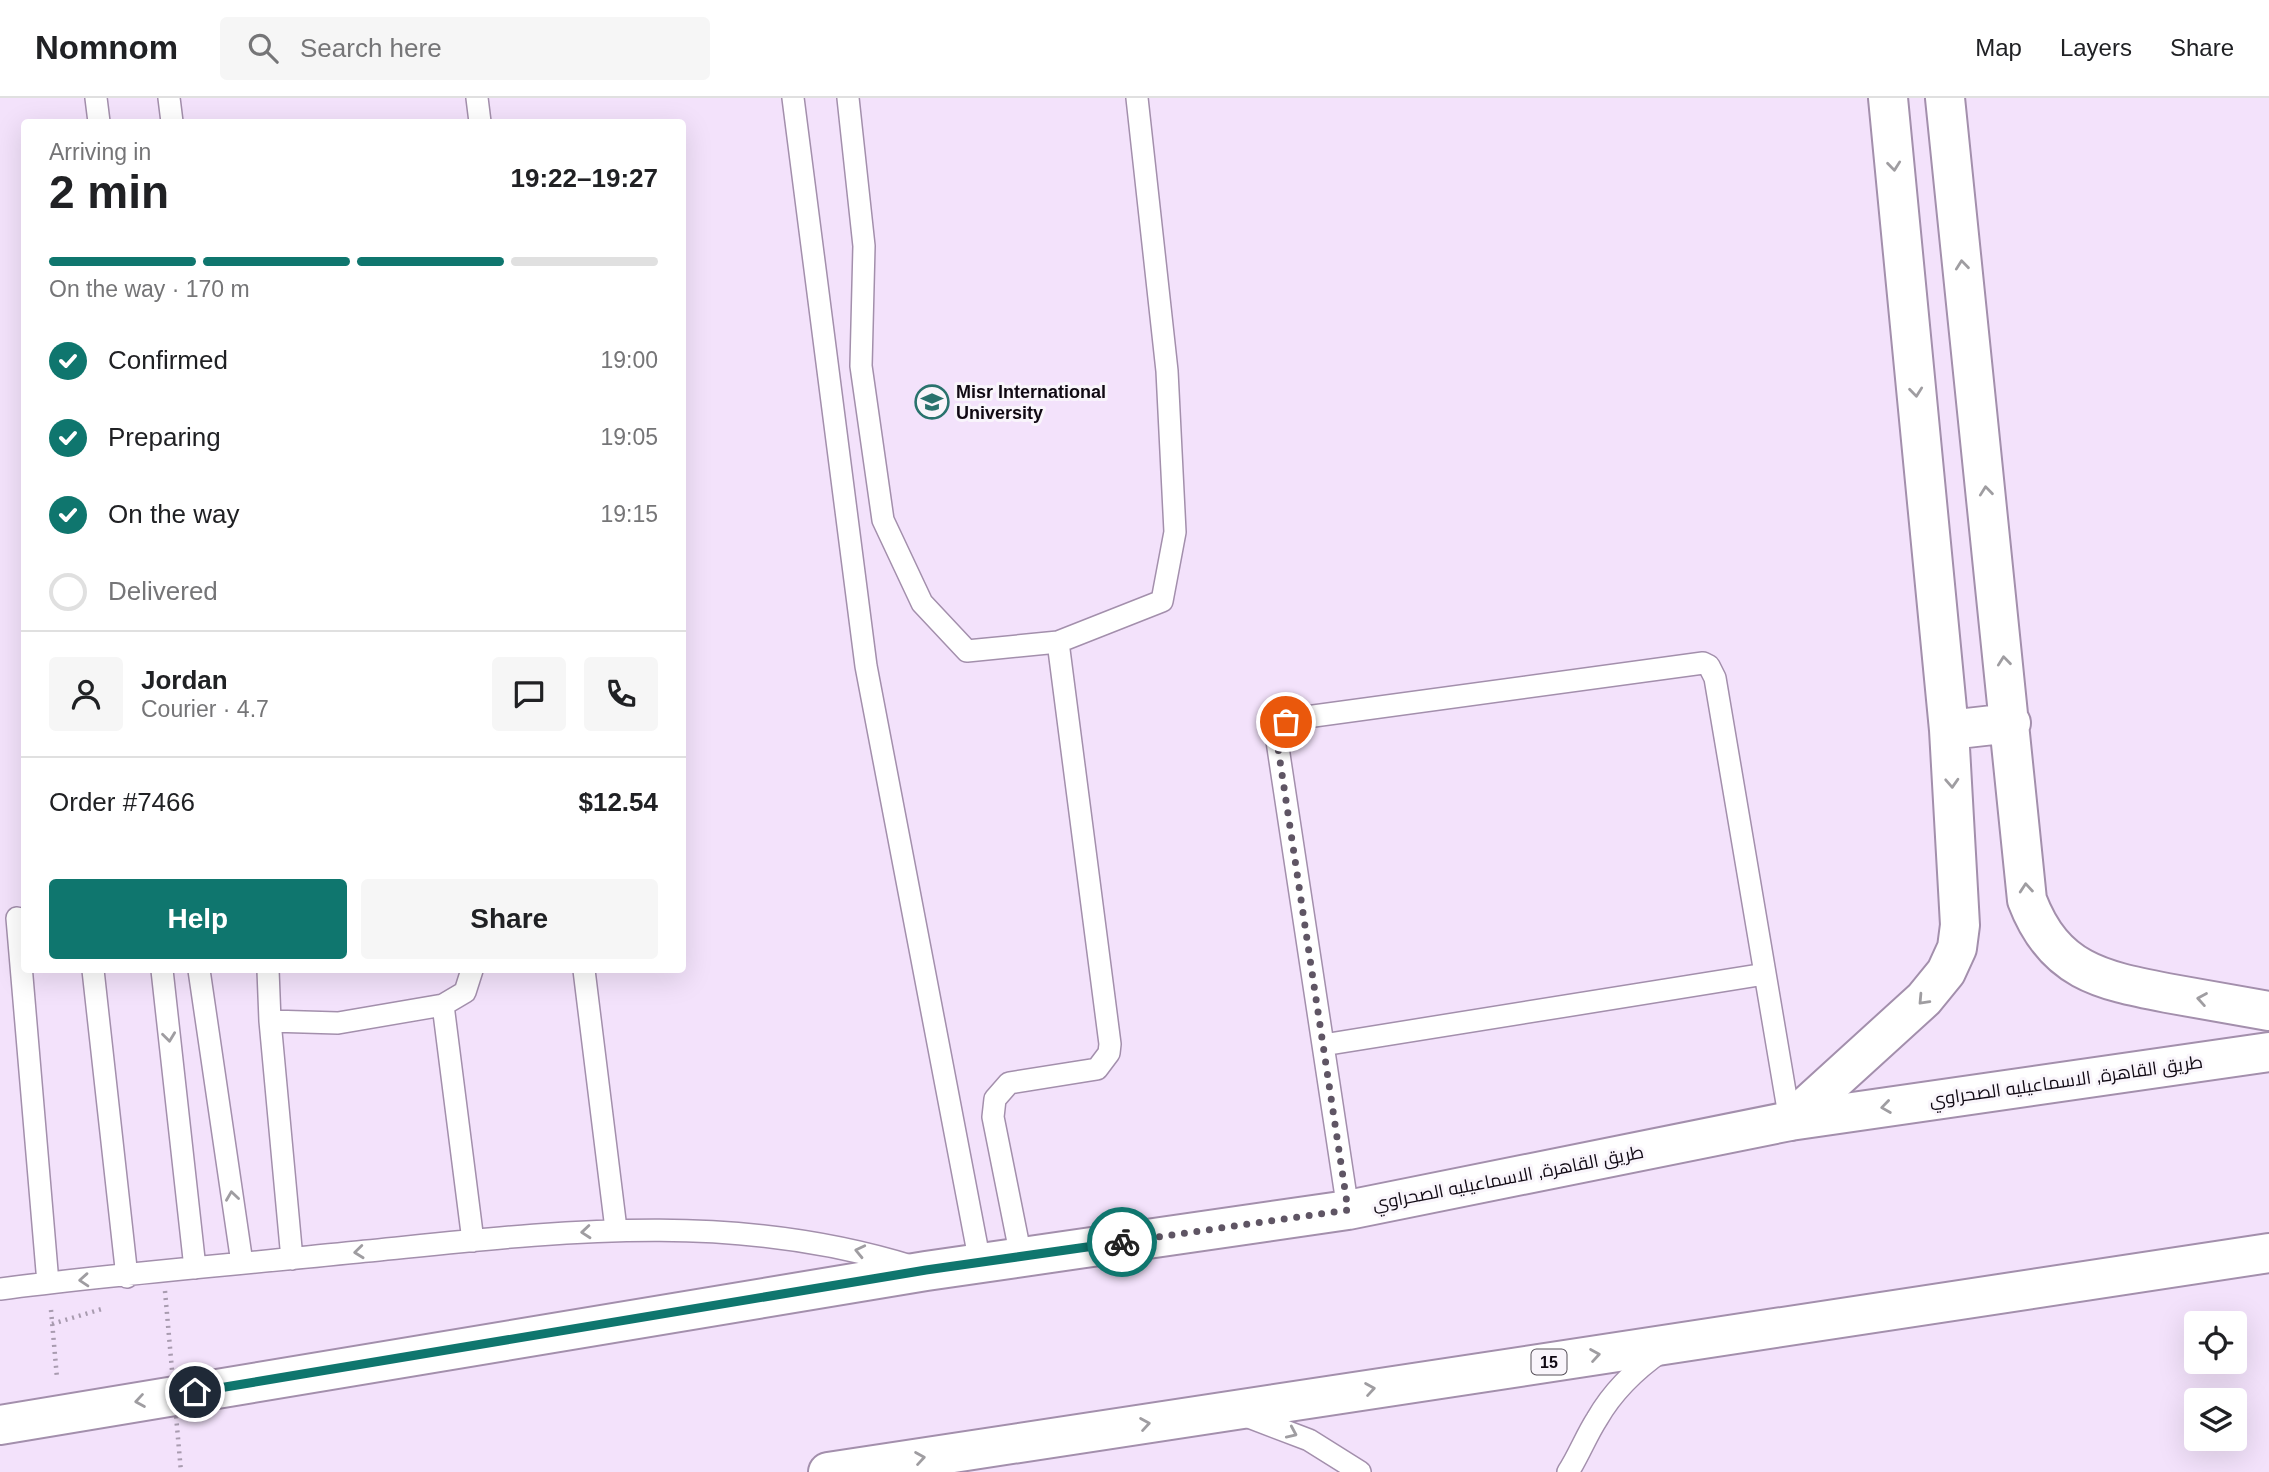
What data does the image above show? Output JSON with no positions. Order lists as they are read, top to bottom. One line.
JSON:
{"streets":{"main road":["طريق القاهرة, الاسماعيليه الصحراوي","15"]},"places":{"school or university":["Misr International University"]},"page":{"header":"Nomnom","search":"Search here","nav":["Map","Layers","Share"],"heading":["2 min","Arriving in","19:22–19:27"],"panel":["Jordan","Courier · 4.7","Order #7466","$12.54"],"bar":"On the way · 170 m","list":[["Confirmed","19:00"],["Preparing","19:05"],["On the way","19:15"],"Delivered"],"buttons":["Help","Share"]}}
